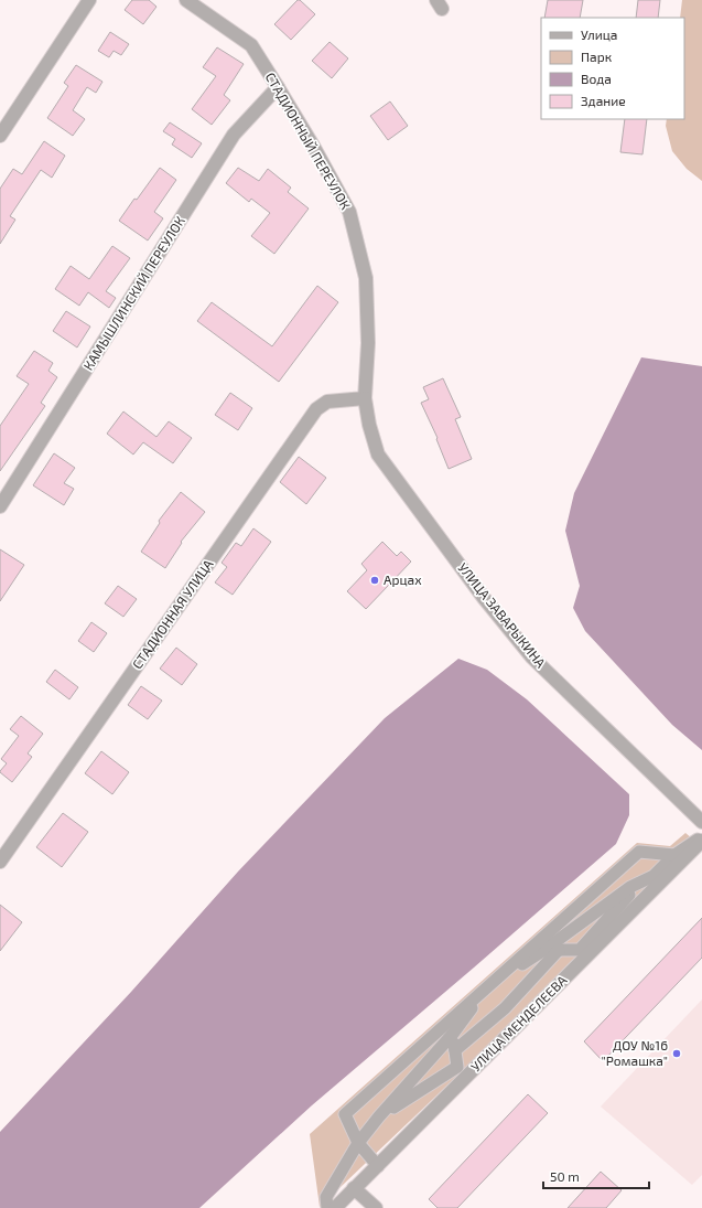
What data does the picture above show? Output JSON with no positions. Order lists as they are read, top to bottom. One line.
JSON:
{"streets":{"street":["СТАДИОННЫЙ ПЕРЕУЛОК","КАМЫШЛИНСКИЙ ПЕРЕУЛОК","СТАДИОННАЯ УЛИЦА","УЛИЦА ЗАВАРЫКИНА","УЛИЦА МЕНДЕЛЕЕВА"]},"crossings":[["СТАДИОННЫЙ ПЕРЕУЛОК","КАМЫШЛИНСКИЙ ПЕРЕУЛОК"],["СТАДИОННЫЙ ПЕРЕУЛОК","СТАДИОННАЯ УЛИЦА"],["СТАДИОННЫЙ ПЕРЕУЛОК","УЛИЦА ЗАВАРЫКИНА"],["СТАДИОННАЯ УЛИЦА","УЛИЦА ЗАВАРЫКИНА"]],"places":["Арцах","ДОУ №16 \"Ромашка\""],"legend":["Улица","Парк","Вода","Здание"],"scale_bar":"50 m"}
